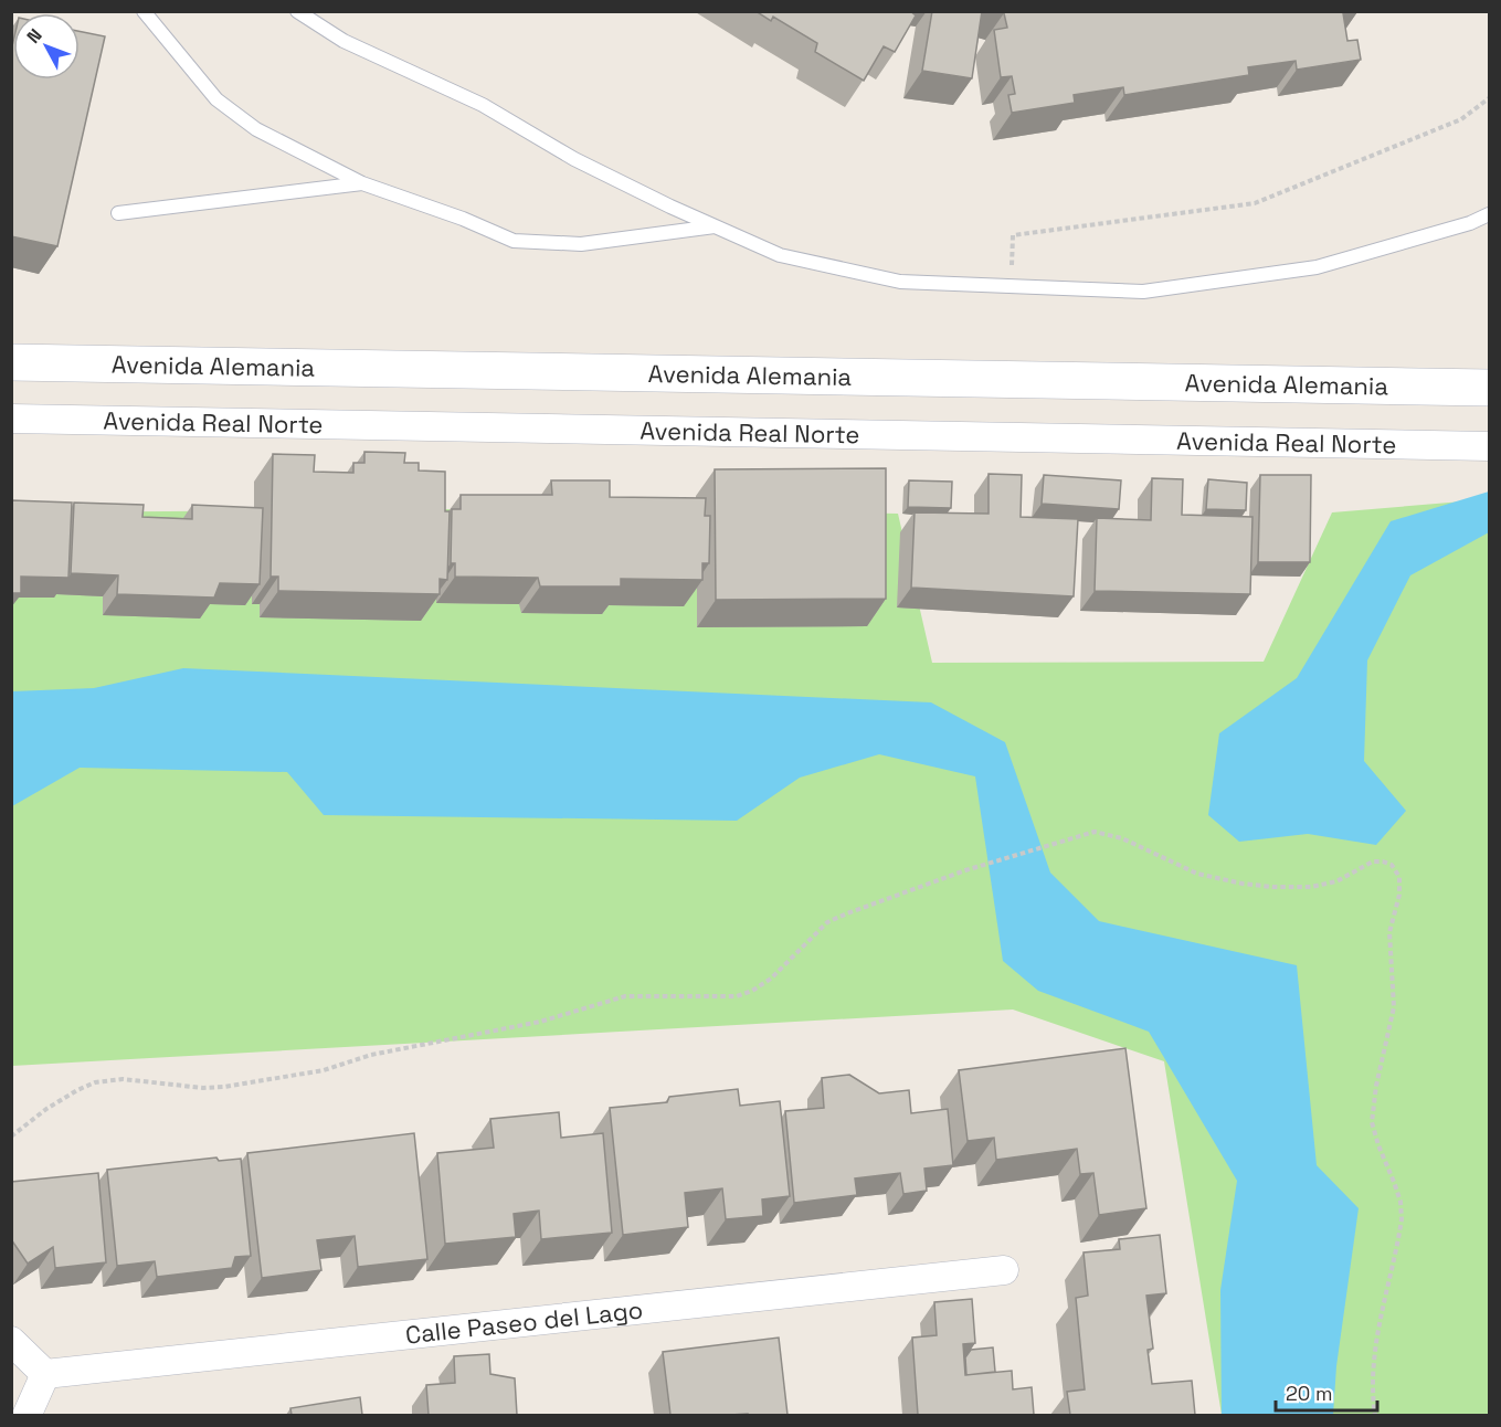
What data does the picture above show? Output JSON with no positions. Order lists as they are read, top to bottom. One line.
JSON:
{"streets":{"street":["Avenida Alemania","Avenida Real Norte","Calle Paseo del Lago"]},"scale_bar":"20 m","north":"top left"}
